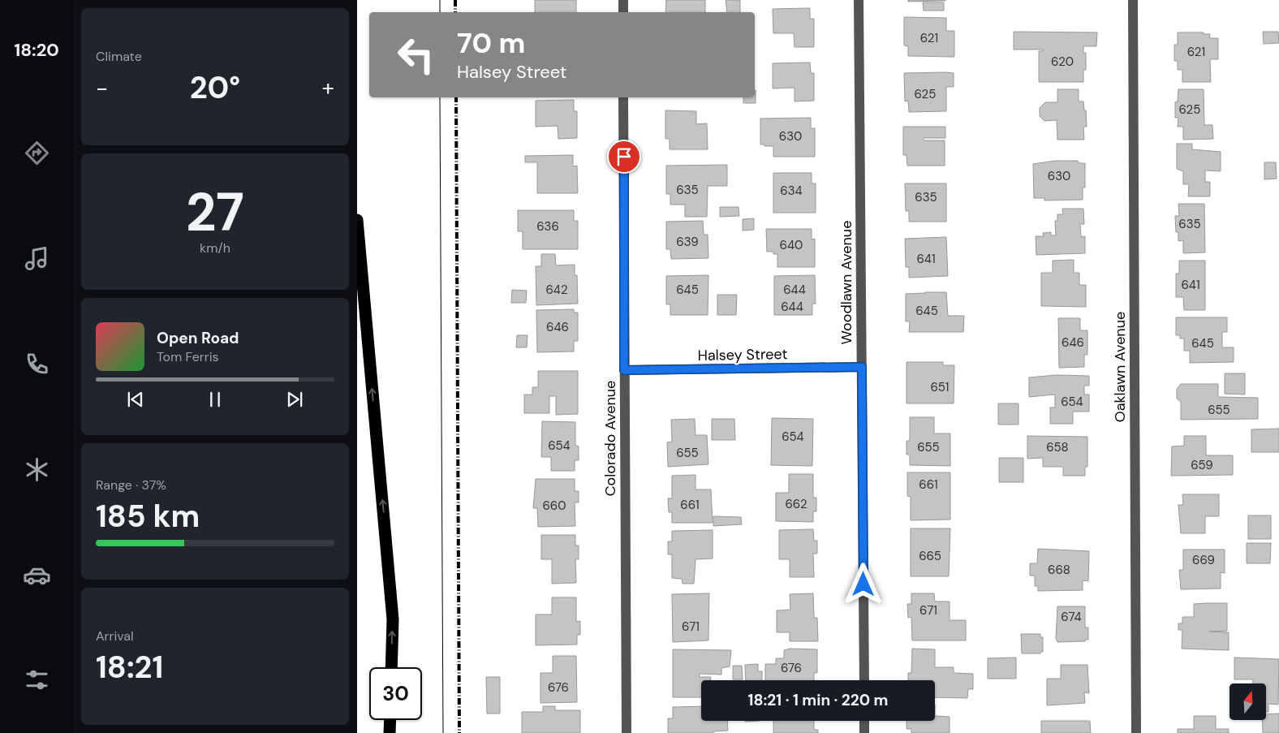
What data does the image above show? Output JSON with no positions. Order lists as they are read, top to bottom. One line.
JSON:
{"streets":{"street":["Woodlawn Avenue","Halsey Street","Oaklawn Avenue","Colorado Avenue"]},"crossings":[["Woodlawn Avenue","Halsey Street"],["Halsey Street","Colorado Avenue"]],"house_numbers":["621","621","620","625","625","630","630","635","634","635","635","636","639","640","641","641","642","645","644","644","645","646","646","645","651","654","655","654","654","655","658","655","659","661","662","661","660","665","669","668","671","674","671","676","676"],"north":"top","page":{"tabs":"18:20","tile":["Climate",["27","km/h"],["Range · 37%","185 km"],["Arrival","18:21"]],"turn":["70 m","Halsey Street"],"heat":["−","20°","+"],"song":["Open Road","Tom Ferris"],"limit":"30","trip":"18:21 · 1 min · 220 m"}}
